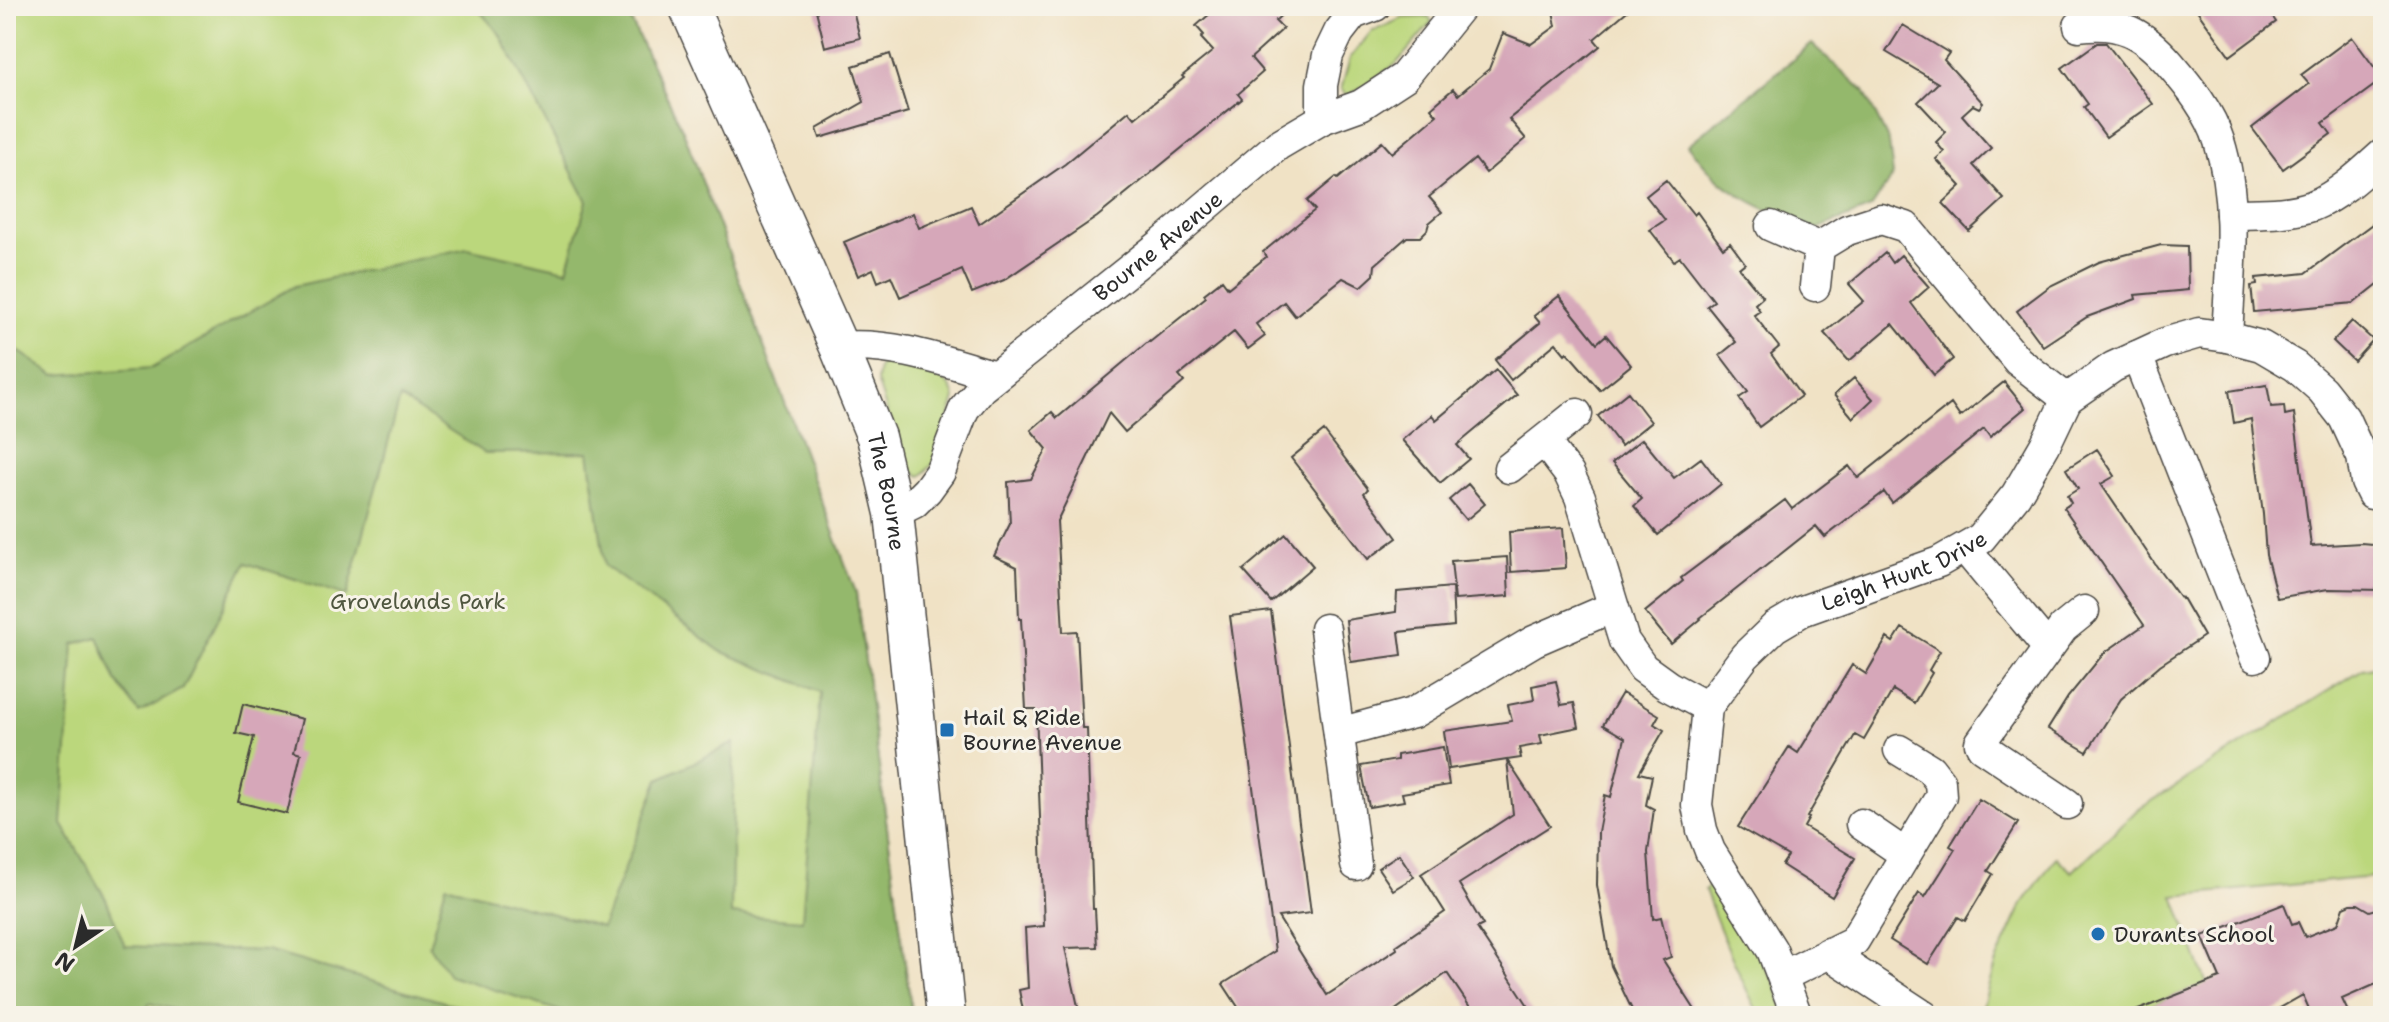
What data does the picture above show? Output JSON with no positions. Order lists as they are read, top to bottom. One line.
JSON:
{"streets":{"main road":["The Bourne"],"street":["Bourne Avenue","Leigh Hunt Drive"]},"crossings":[["Bourne Avenue","The Bourne"]],"parks":["Grovelands Park"],"places":{"transit":["Hail & Ride Bourne Avenue"],"other":["Durants School"]},"north":"bottom left"}
